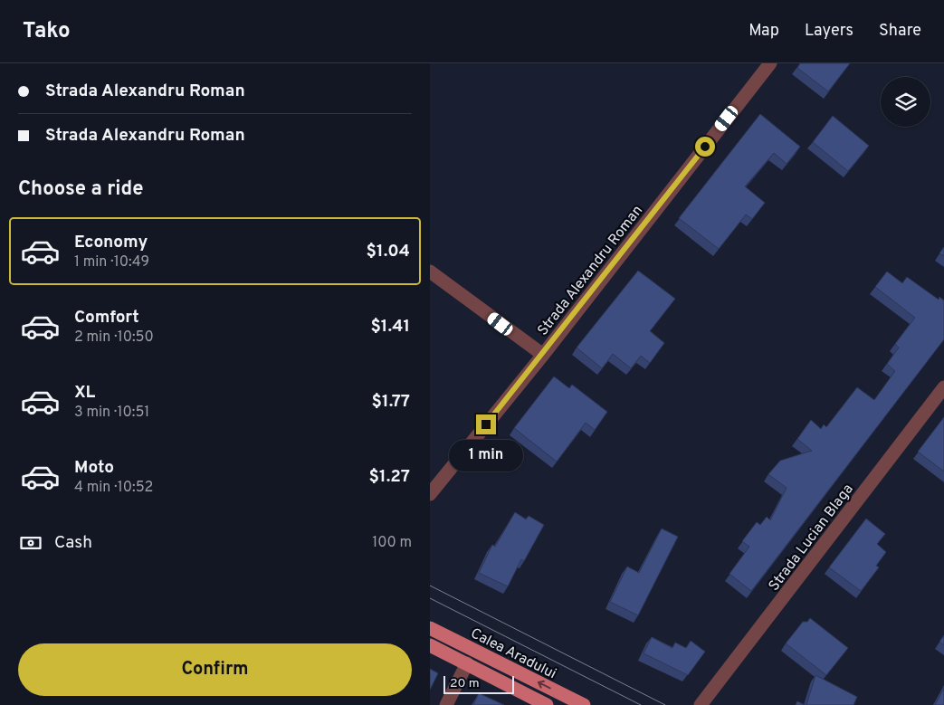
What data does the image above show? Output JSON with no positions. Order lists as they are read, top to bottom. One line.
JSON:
{"streets":{"main road":["Calea Aradului"],"street":["Strada Alexandru Roman","Strada Lucian Blaga"]},"scale_bar":"20 m","page":{"header":"Tako","nav":["Map","Layers","Share"],"banner":["Strada Alexandru Roman","Strada Alexandru Roman"],"heading":"Choose a ride","list":[{"name":"Economy","note":"1 min · 10:49","value":"$1.04"},{"name":"Comfort","note":"2 min · 10:50","value":"$1.41"},{"name":"XL","note":"3 min · 10:51","value":"$1.77"},{"name":"Moto","note":"4 min · 10:52","value":"$1.27"}],"bubble":"1 min","pay":["Cash","100 m"],"buttons":"Confirm","scale":"20 m"}}
